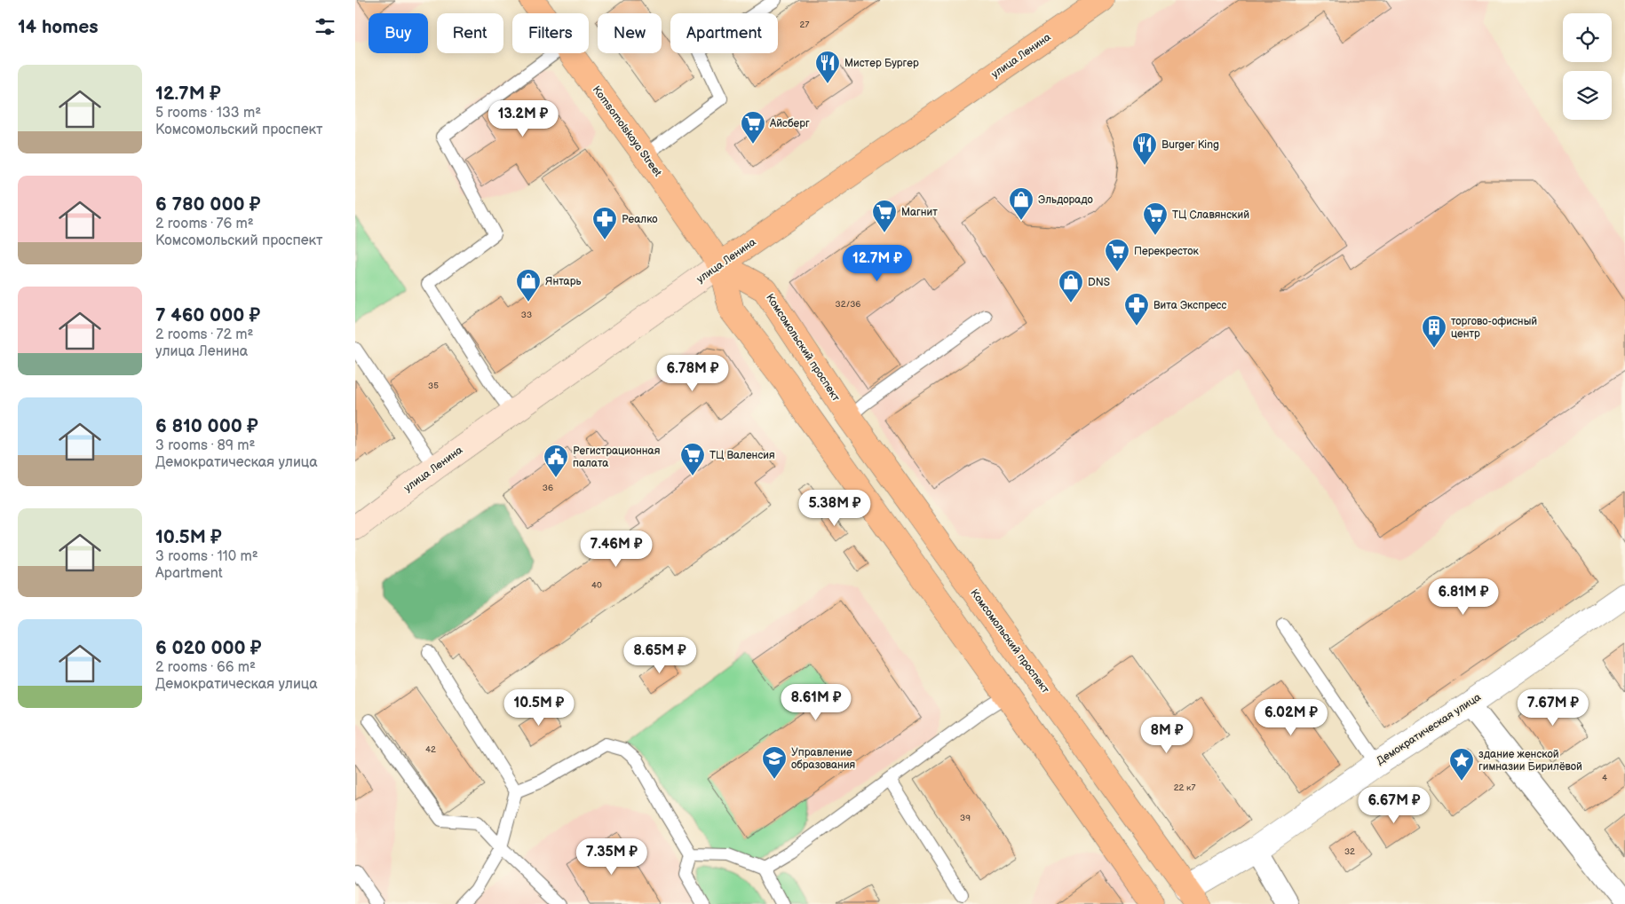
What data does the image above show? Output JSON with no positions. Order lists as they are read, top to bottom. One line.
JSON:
{"streets":{"main road":["улица Ленина","Komsomolskaya Street","Комсомольский проспект"],"street":["Демократическая улица"]},"crossings":[["улица Ленина","Komsomolskaya Street"],["улица Ленина","Комсомольский проспект"],["Komsomolskaya Street","Комсомольский проспект"],["Комсомольский проспект","Демократическая улица"]],"places":{"restaurant":["Мистер Бургер","Burger King"],"supermarket":["Айсберг","Магнит","ТЦ Славянский","Перекресток","ТЦ Валенсия"],"shop":["Эльдорадо","Янтарь","DNS"],"pharmacy":["Реалко","Вита Экспресс"],"building":["торгово-офисный центр"],"public building":["Регистрационная палата"],"school or university":["Управление образования"],"place":["здание женской гимназии Бирилёвой"]},"house_numbers":["27","32/36","33","35","36","40","42","4","22 к7","39","32"],"page":{"heading":"14 homes","chip":["Buy","Rent","Filters","New","Apartment"],"list":[{"name":"12.7M ₽","note":"5 rooms · 133 m² · Комсомольский проспект"},{"name":"6 780 000 ₽","note":"2 rooms · 76 m² · Комсомольский проспект"},{"name":"7 460 000 ₽","note":"2 rooms · 72 m² · улица Ленина"},{"name":"6 810 000 ₽","note":"3 rooms · 89 m² · Демократическая улица"},{"name":"10.5M ₽","note":"3 rooms · 110 m² · Apartment"},{"name":"6 020 000 ₽","note":"2 rooms · 66 m² · Демократическая улица"}],"price":["13.2M ₽","12.7M ₽","6.78M ₽","5.38M ₽","7.46M ₽","6.81M ₽","8.65M ₽","8.61M ₽","10.5M ₽","7.67M ₽","6.02M ₽","8M ₽","6.67M ₽","7.35M ₽"]}}
